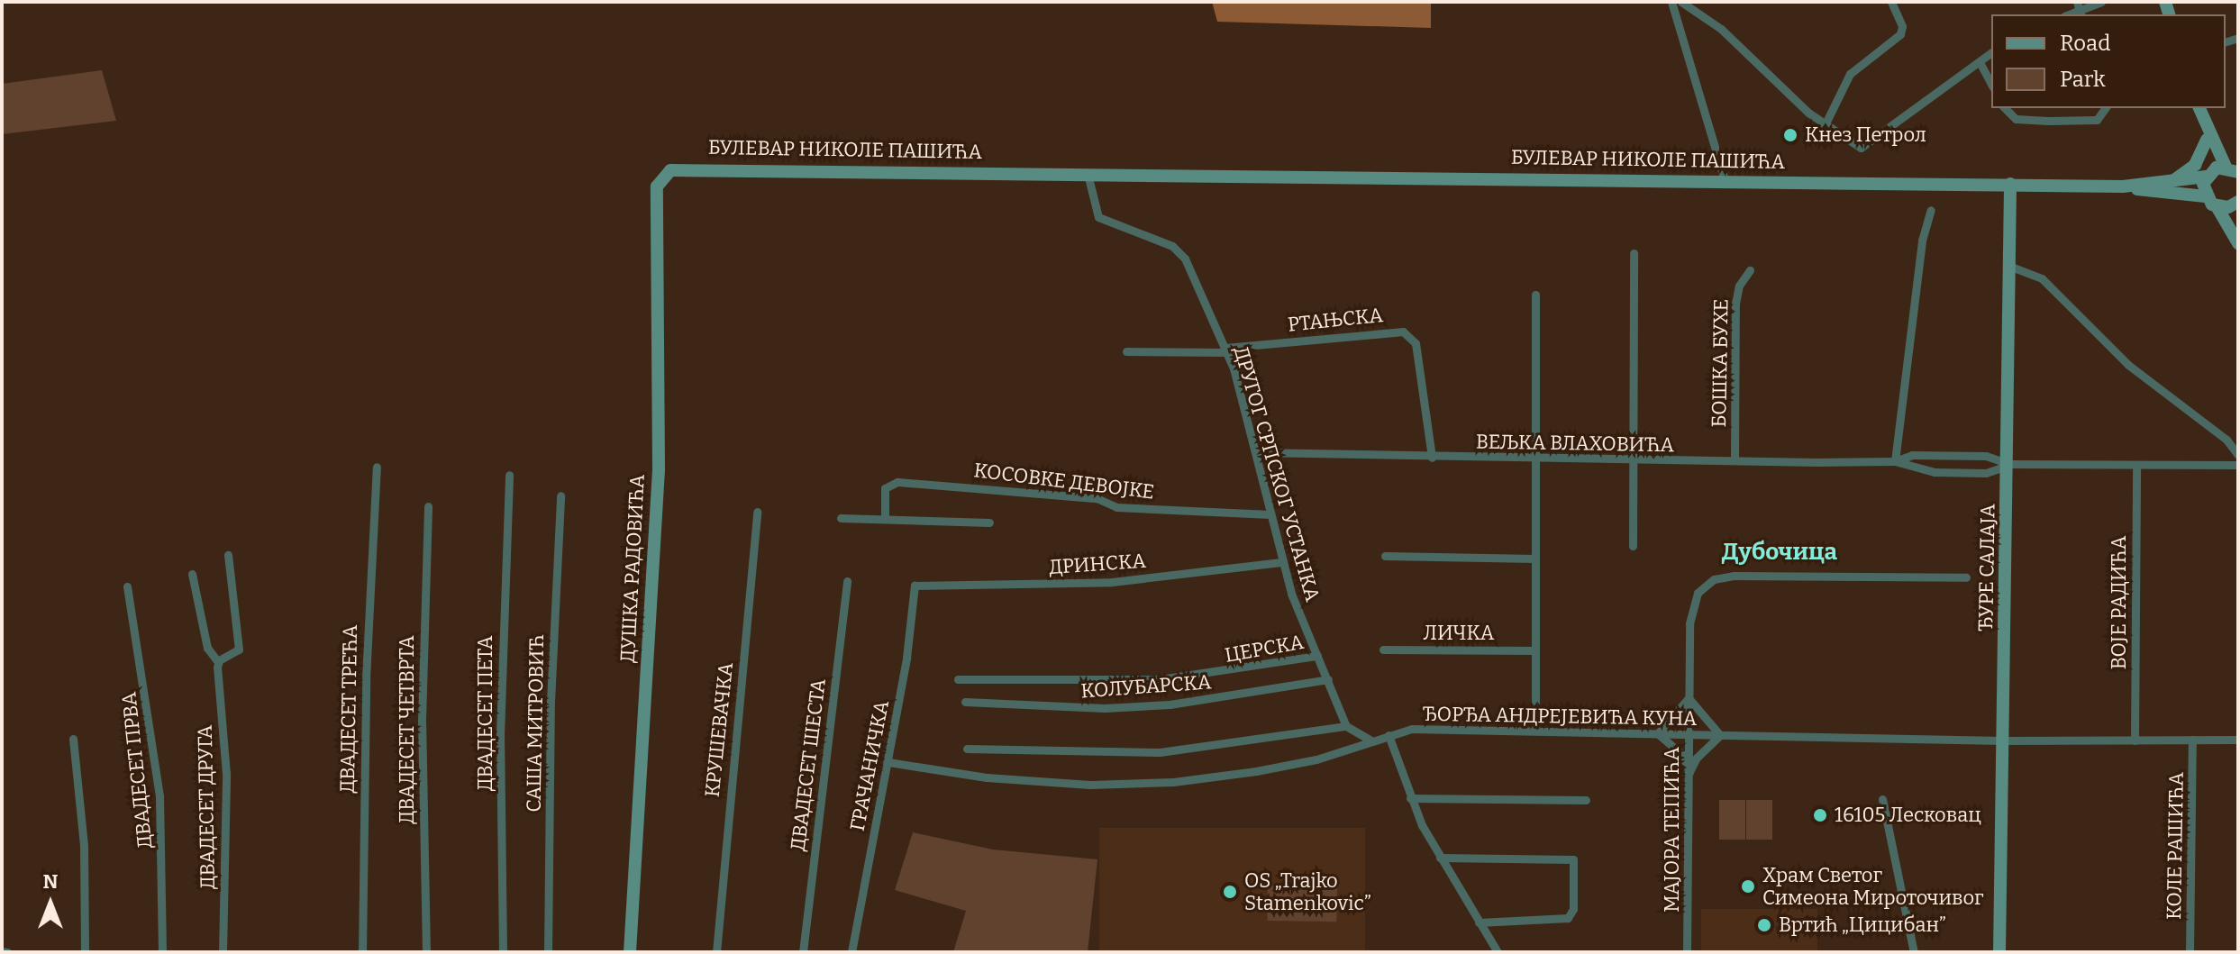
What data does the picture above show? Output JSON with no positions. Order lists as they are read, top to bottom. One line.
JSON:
{"streets":{"street":["БУЛЕВАР НИКОЛЕ ПАШИЋА","РТАЊСКА","БОШКА БУХЕ","ВЕЉКА ВЛАХОВИЋА","ДРУГОГ СРПСКОГ УСТАНКА","КОСОВКЕ ДЕВОЈКЕ","ДРИНСКА","ЂУРЕ САЛАЈА","ДУШКА РАДОВИЋА","ВОЈЕ РАДИЋА","ЛИЧКА","ЦЕРСКА","КОЛУБАРСКА","ДВАДЕСЕТ ТРЕЋА","ДВАДЕСЕТ ПЕТА","ЂОРЂА АНДРЕЈЕВИЋА КУНА","САША МИТРОВИЋ","ДВАДЕСЕТ ЧЕТВРТА","КРУШЕВАЧКА","ДВАДЕСЕТ ШЕСТА","ГРАЧАНИЧКА","ДВАДЕСЕТ ПРВА","ДВАДЕСЕТ ДРУГА","МАЈОРА ТЕПИЋА","КОЛЕ РАШИЋА"]},"crossings":[["БУЛЕВАР НИКОЛЕ ПАШИЋА","ДРУГОГ СРПСКОГ УСТАНКА"],["БУЛЕВАР НИКОЛЕ ПАШИЋА","ЂУРЕ САЛАЈА"],["БУЛЕВАР НИКОЛЕ ПАШИЋА","ДУШКА РАДОВИЋА"],["РТАЊСКА","ВЕЉКА ВЛАХОВИЋА"],["РТАЊСКА","ДРУГОГ СРПСКОГ УСТАНКА"],["БОШКА БУХЕ","ВЕЉКА ВЛАХОВИЋА"],["ВЕЉКА ВЛАХОВИЋА","ДРУГОГ СРПСКОГ УСТАНКА"],["ВЕЉКА ВЛАХОВИЋА","ЂУРЕ САЛАЈА"],["ВЕЉКА ВЛАХОВИЋА","ВОЈЕ РАДИЋА"],["ДРУГОГ СРПСКОГ УСТАНКА","КОСОВКЕ ДЕВОЈКЕ"],["ДРУГОГ СРПСКОГ УСТАНКА","ДРИНСКА"],["ДРУГОГ СРПСКОГ УСТАНКА","ЦЕРСКА"],["ДРУГОГ СРПСКОГ УСТАНКА","КОЛУБАРСКА"],["ДРИНСКА","ГРАЧАНИЧКА"],["ЂУРЕ САЛАЈА","ЂОРЂА АНДРЕЈЕВИЋА КУНА"],["ВОЈЕ РАДИЋА","ЂОРЂА АНДРЕЈЕВИЋА КУНА"],["ЂОРЂА АНДРЕЈЕВИЋА КУНА","ГРАЧАНИЧКА"],["ЂОРЂА АНДРЕЈЕВИЋА КУНА","МАЈОРА ТЕПИЋА"],["ЂОРЂА АНДРЕЈЕВИЋА КУНА","КОЛЕ РАШИЋА"]],"districts":["Дубочица"],"places":["Кнез Петрол","16105 Лесковац","Храм Светог Симеона Мироточивог","OS „Trajko Stamenkovic”","Вртић „Цицибан”"],"legend":["Road","Park"],"north":"top"}
